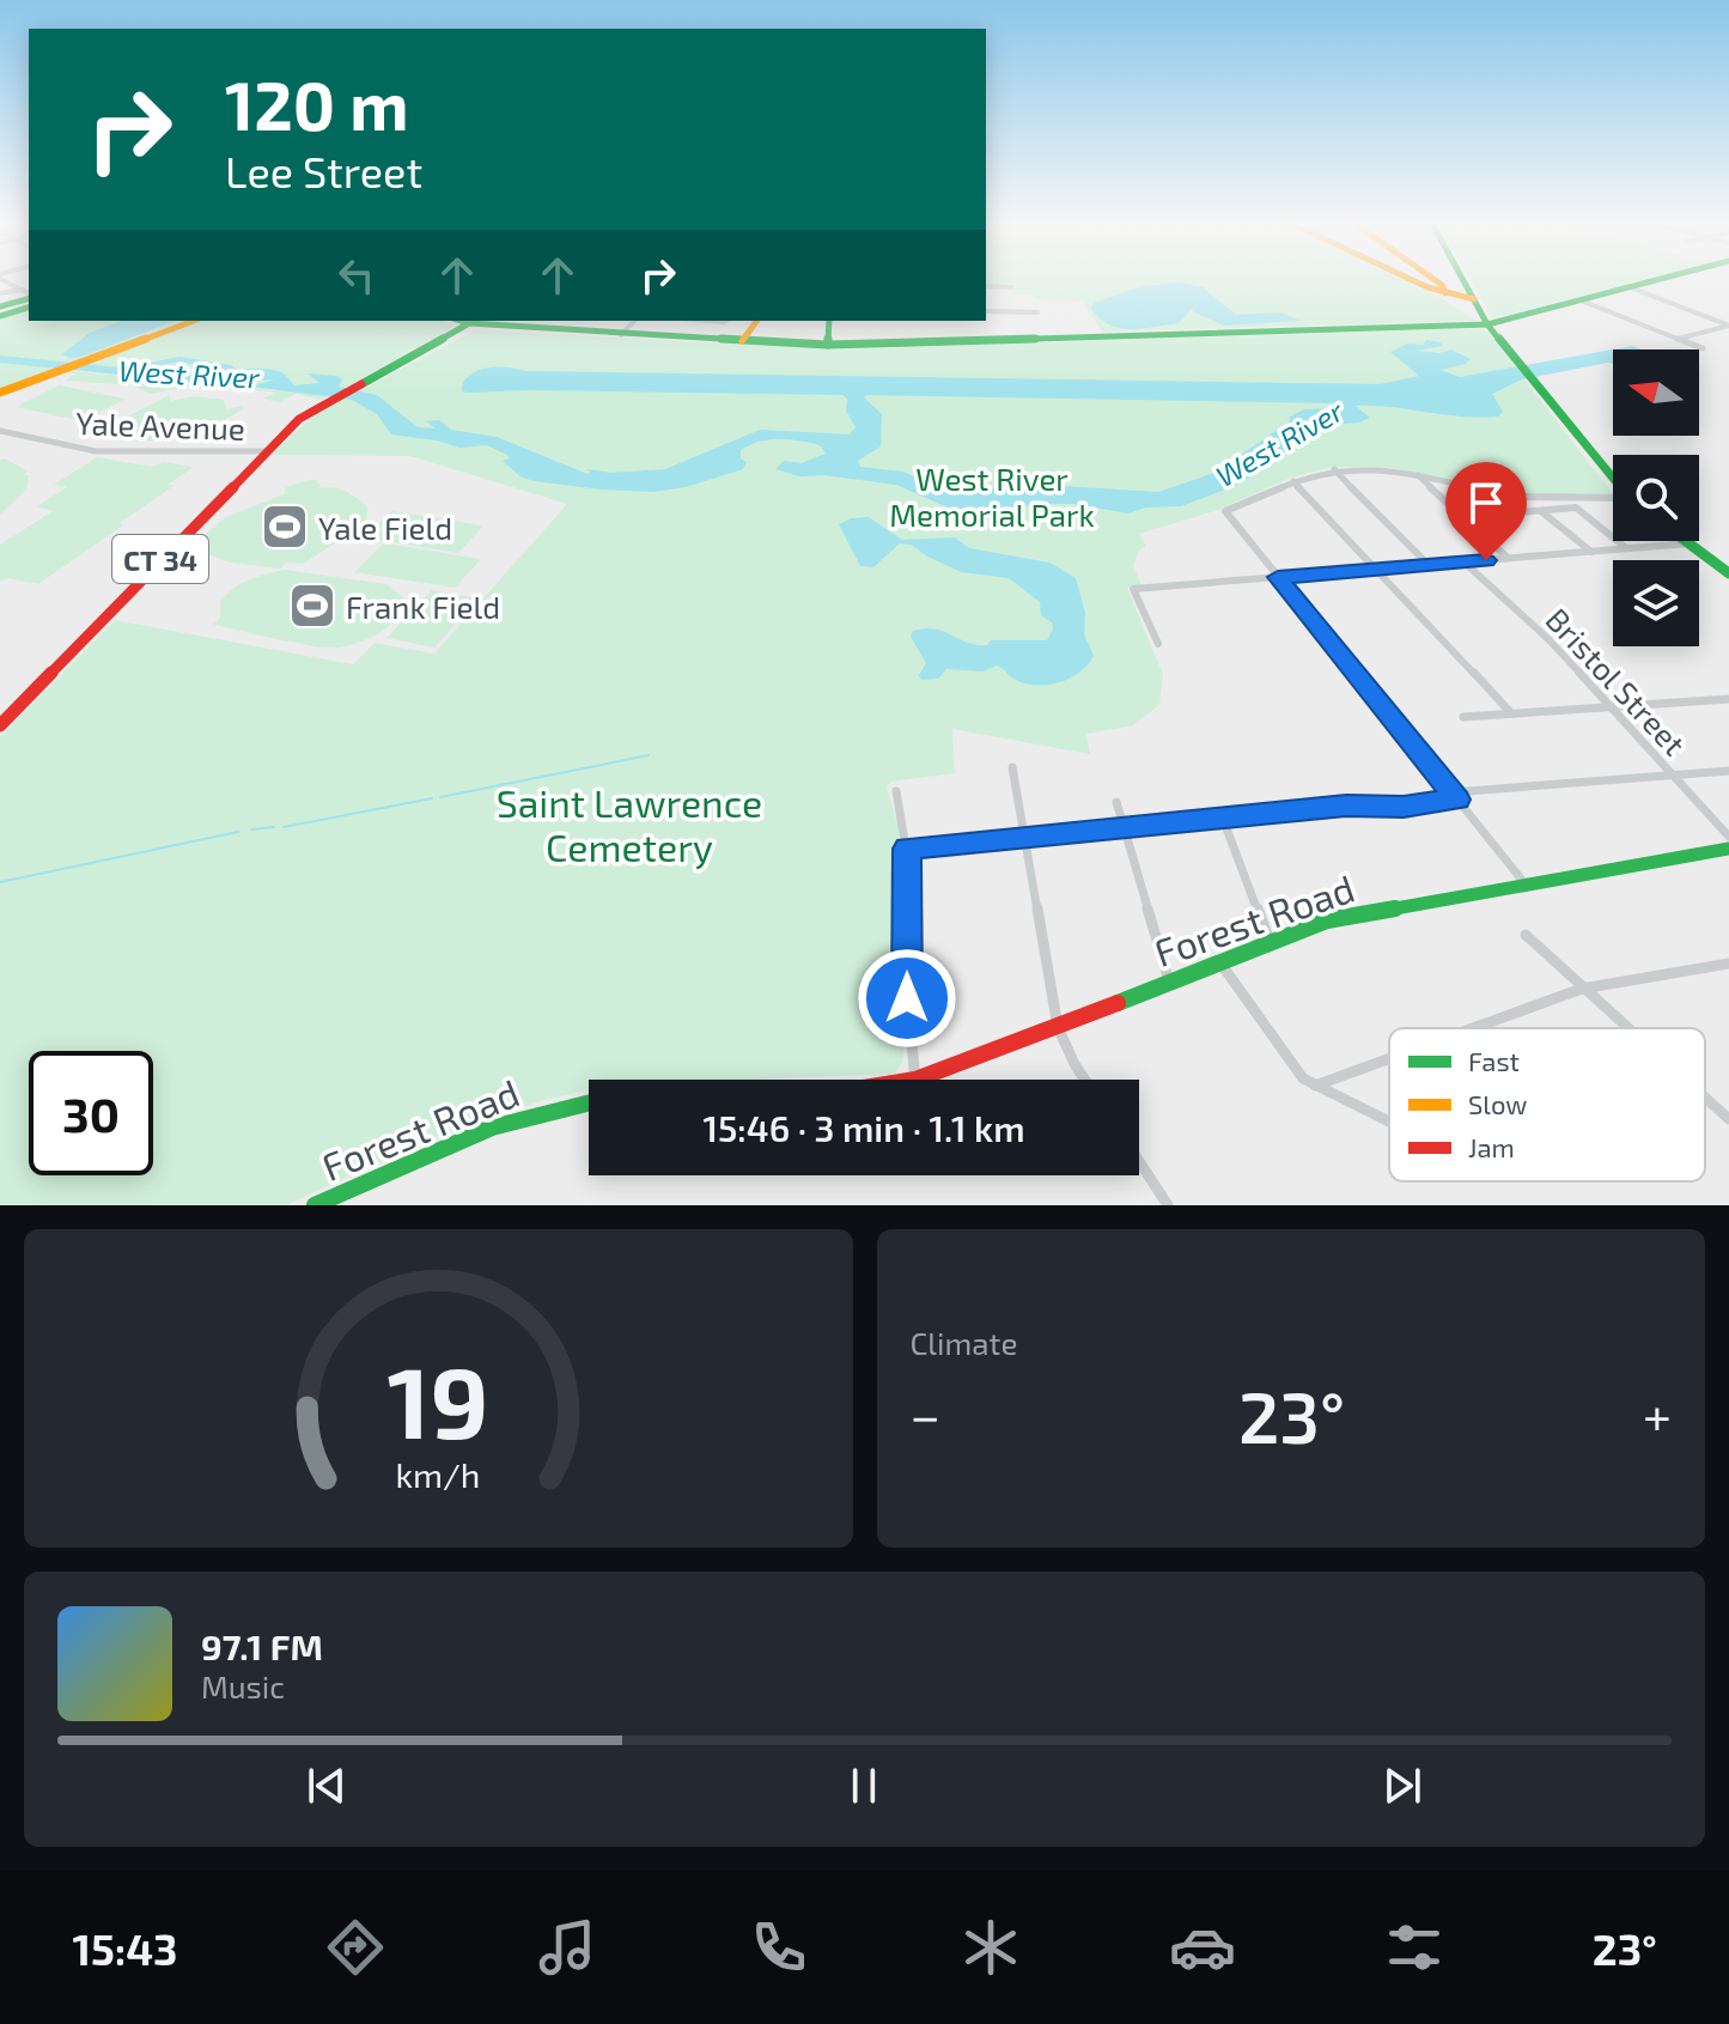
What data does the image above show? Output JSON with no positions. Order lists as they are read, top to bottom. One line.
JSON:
{"streets":{"main road":["CT 34","Forest Road"],"street":["Yale Avenue","Bristol Street"]},"crossings":[["Yale Avenue","CT 34"]],"water":["West River"],"parks":["West River Memorial Park","Saint Lawrence Cemetery"],"places":{"sports":["Yale Field","Frank Field"]},"legend":["Fast","Slow","Jam"],"north":"left","page":{"turn":["120 m","Lee Street"],"limit":"30","trip":"15:46 · 3 min · 1.1 km","tile":"Climate","heat":["−","23°","+"],"song":["97.1 FM","Music"],"tabs":["15:43","23°"],"gauge":["19","km/h"]}}
